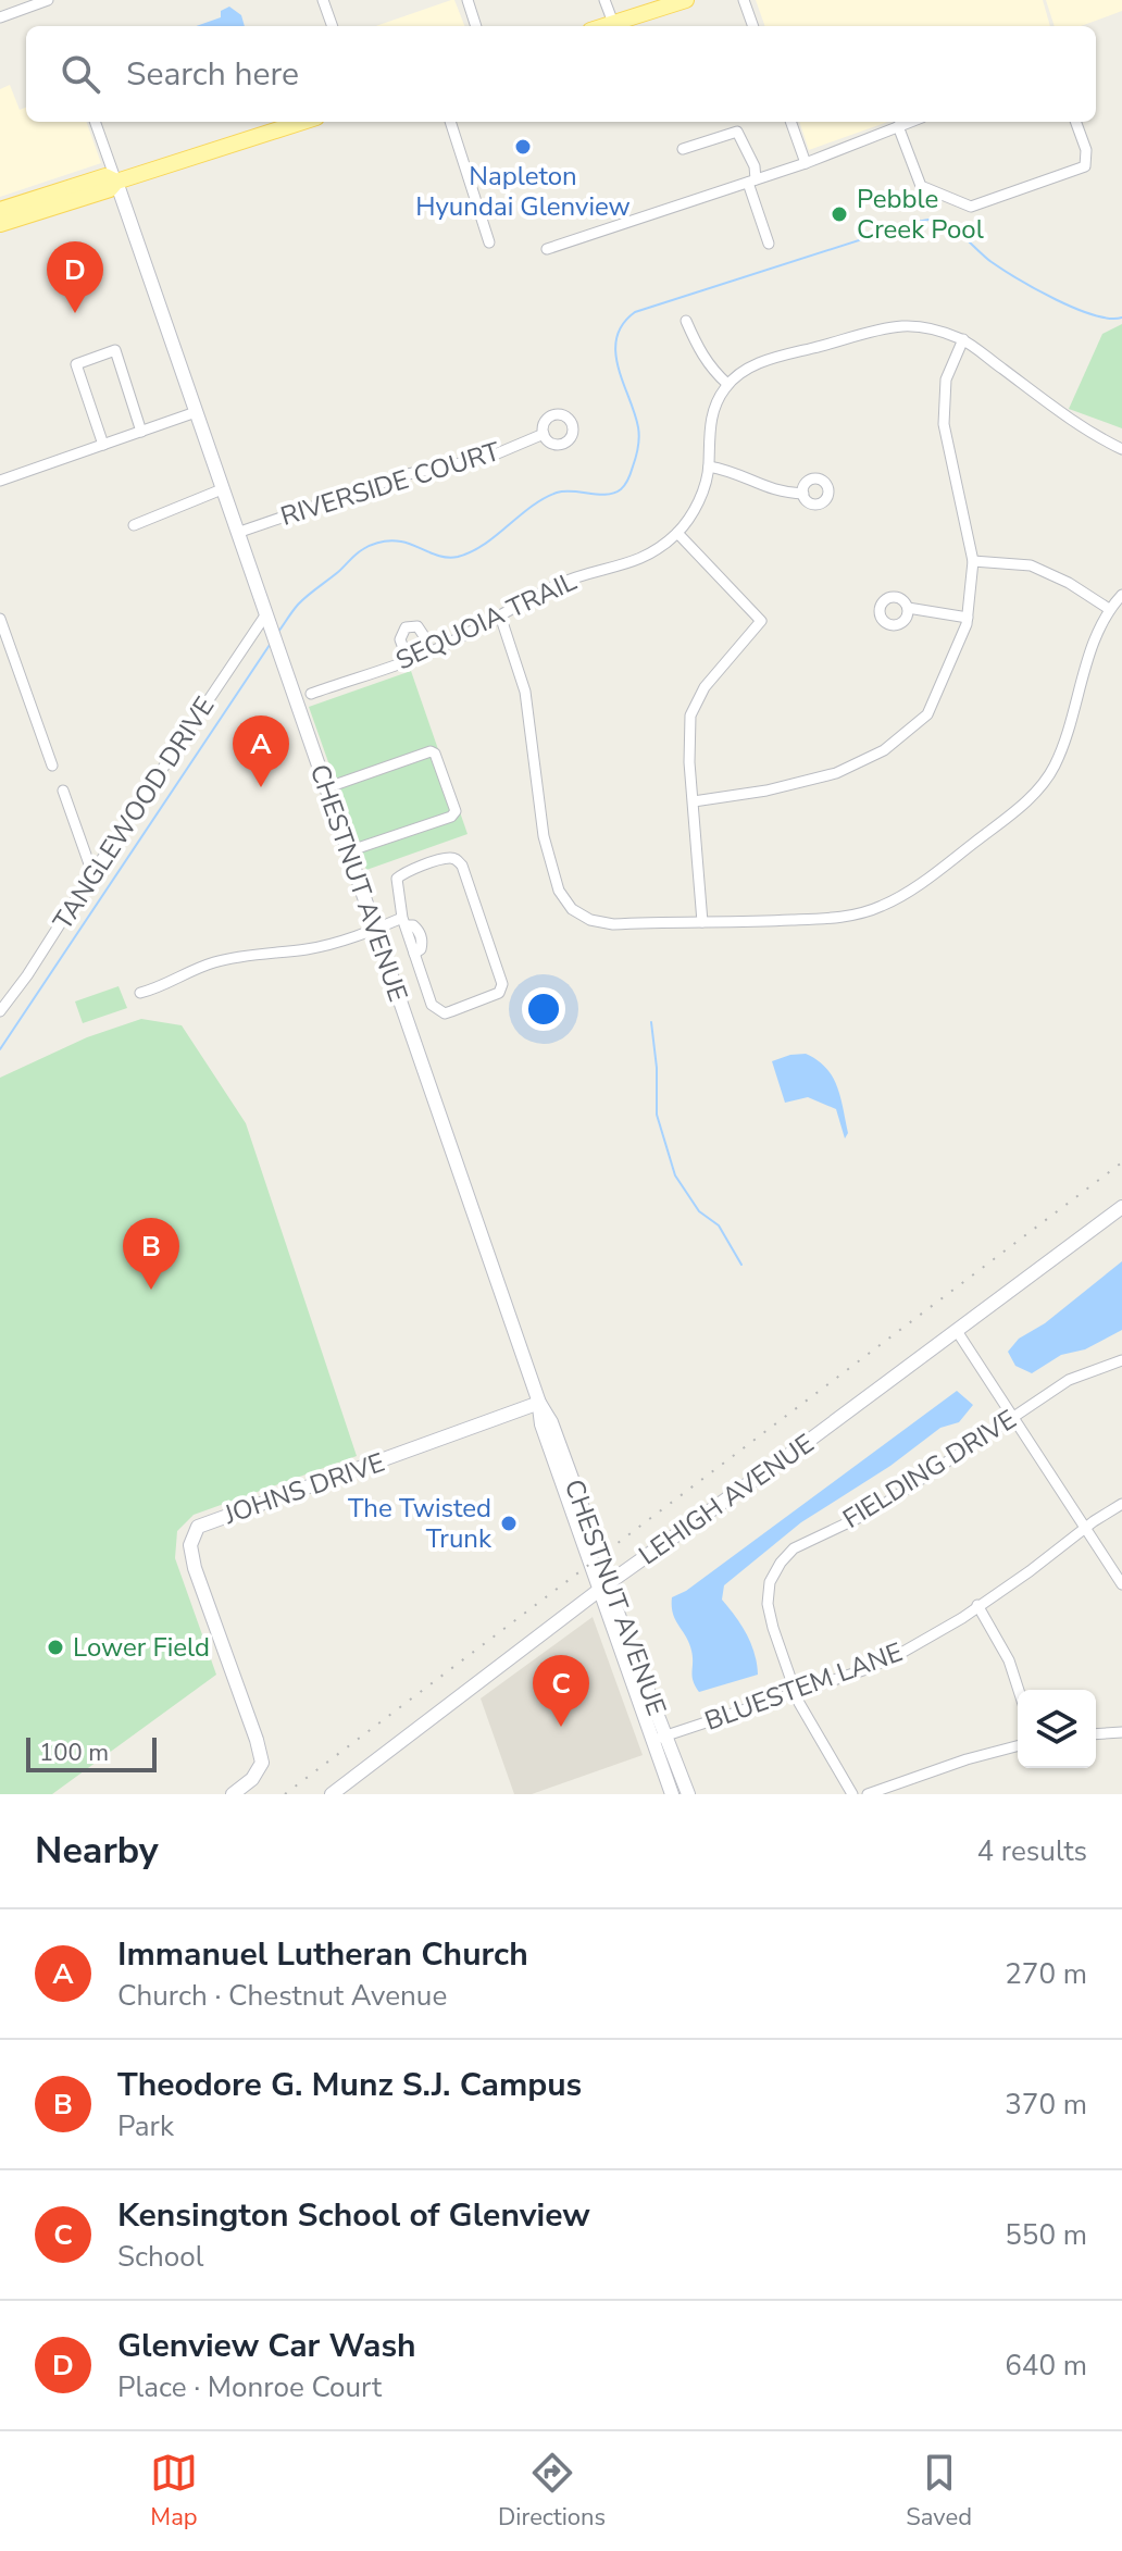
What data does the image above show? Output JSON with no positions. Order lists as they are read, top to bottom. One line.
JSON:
{"streets":{"street":["RIVERSIDE COURT","SEQUOIA TRAIL","TANGLEWOOD DRIVE","CHESTNUT AVENUE","FIELDING DRIVE","JOHNS DRIVE","LEHIGH AVENUE","BLUESTEM LANE"]},"crossings":[["RIVERSIDE COURT","CHESTNUT AVENUE"],["TANGLEWOOD DRIVE","CHESTNUT AVENUE"],["CHESTNUT AVENUE","JOHNS DRIVE"],["CHESTNUT AVENUE","LEHIGH AVENUE"],["CHESTNUT AVENUE","BLUESTEM LANE"],["FIELDING DRIVE","BLUESTEM LANE"]],"places":["Napleton Hyundai Glenview","Pebble Creek Pool","The Twisted Trunk","Lower Field"],"scale_bar":"100 m","page":{"search":"Search here","pins":["D","A","B","C"],"scale":"100 m","heading":["Nearby","4 results"],"list":[{"mark":"A","name":"Immanuel Lutheran Church","note":"Church · Chestnut Avenue","value":"270 m"},{"mark":"B","name":"Theodore G. Munz S.J. Campus","note":"Park","value":"370 m"},{"mark":"C","name":"Kensington School of Glenview","note":"School","value":"550 m"},{"mark":"D","name":"Glenview Car Wash","note":"Place · Monroe Court","value":"640 m"}],"nav":["Map","Directions","Saved"]}}
